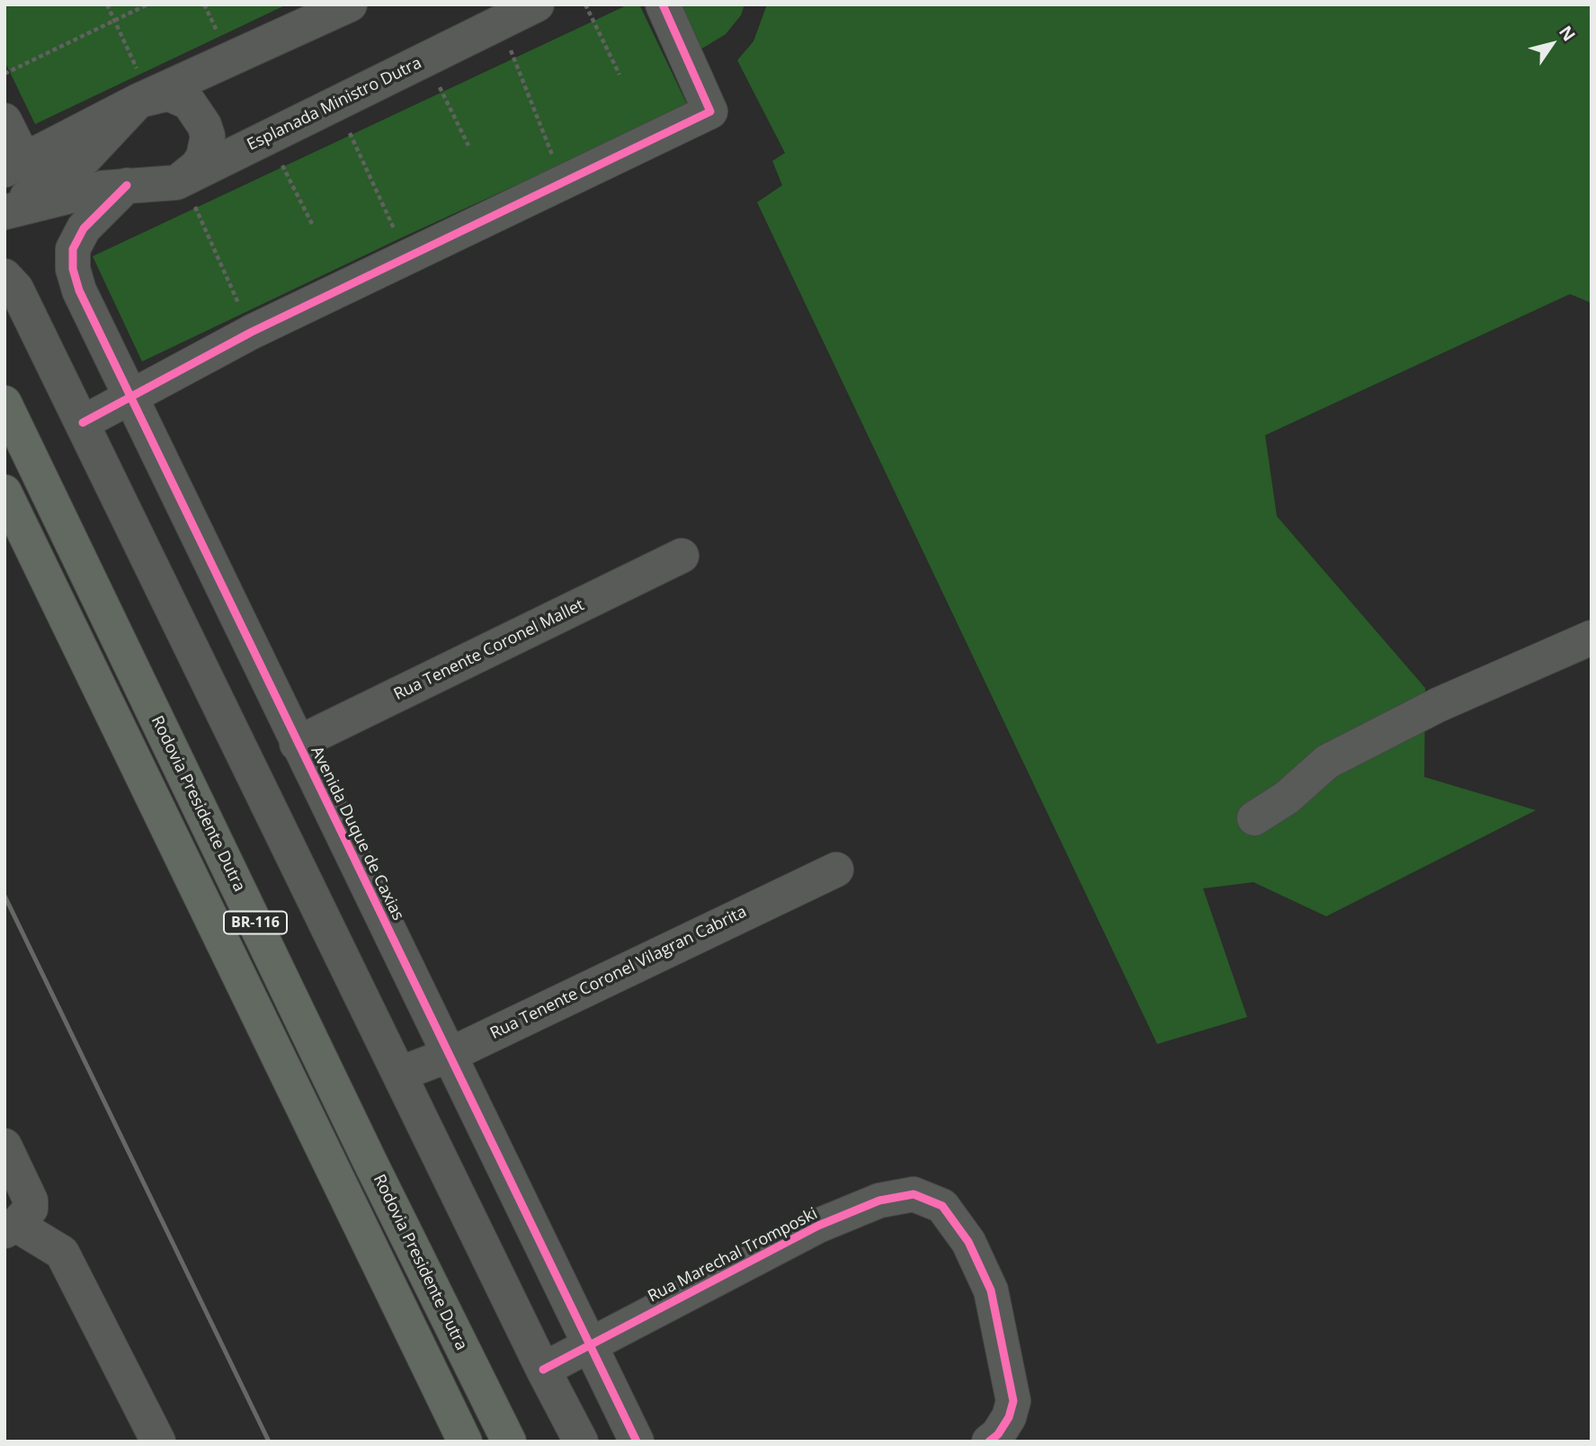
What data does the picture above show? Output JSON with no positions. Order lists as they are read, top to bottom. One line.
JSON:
{"streets":{"highway":["Rodovia Presidente Dutra","BR-116"],"street":["Esplanada Ministro Dutra","Rua Tenente Coronel Mallet","Avenida Duque de Caxias","Rua Tenente Coronel Vilagran Cabrita","Rua Marechal Tromposki"]},"crossings":[["Esplanada Ministro Dutra","Avenida Duque de Caxias"],["Rua Tenente Coronel Mallet","Avenida Duque de Caxias"],["Avenida Duque de Caxias","Rua Tenente Coronel Vilagran Cabrita"],["Avenida Duque de Caxias","Rua Marechal Tromposki"]],"north":"top right"}
